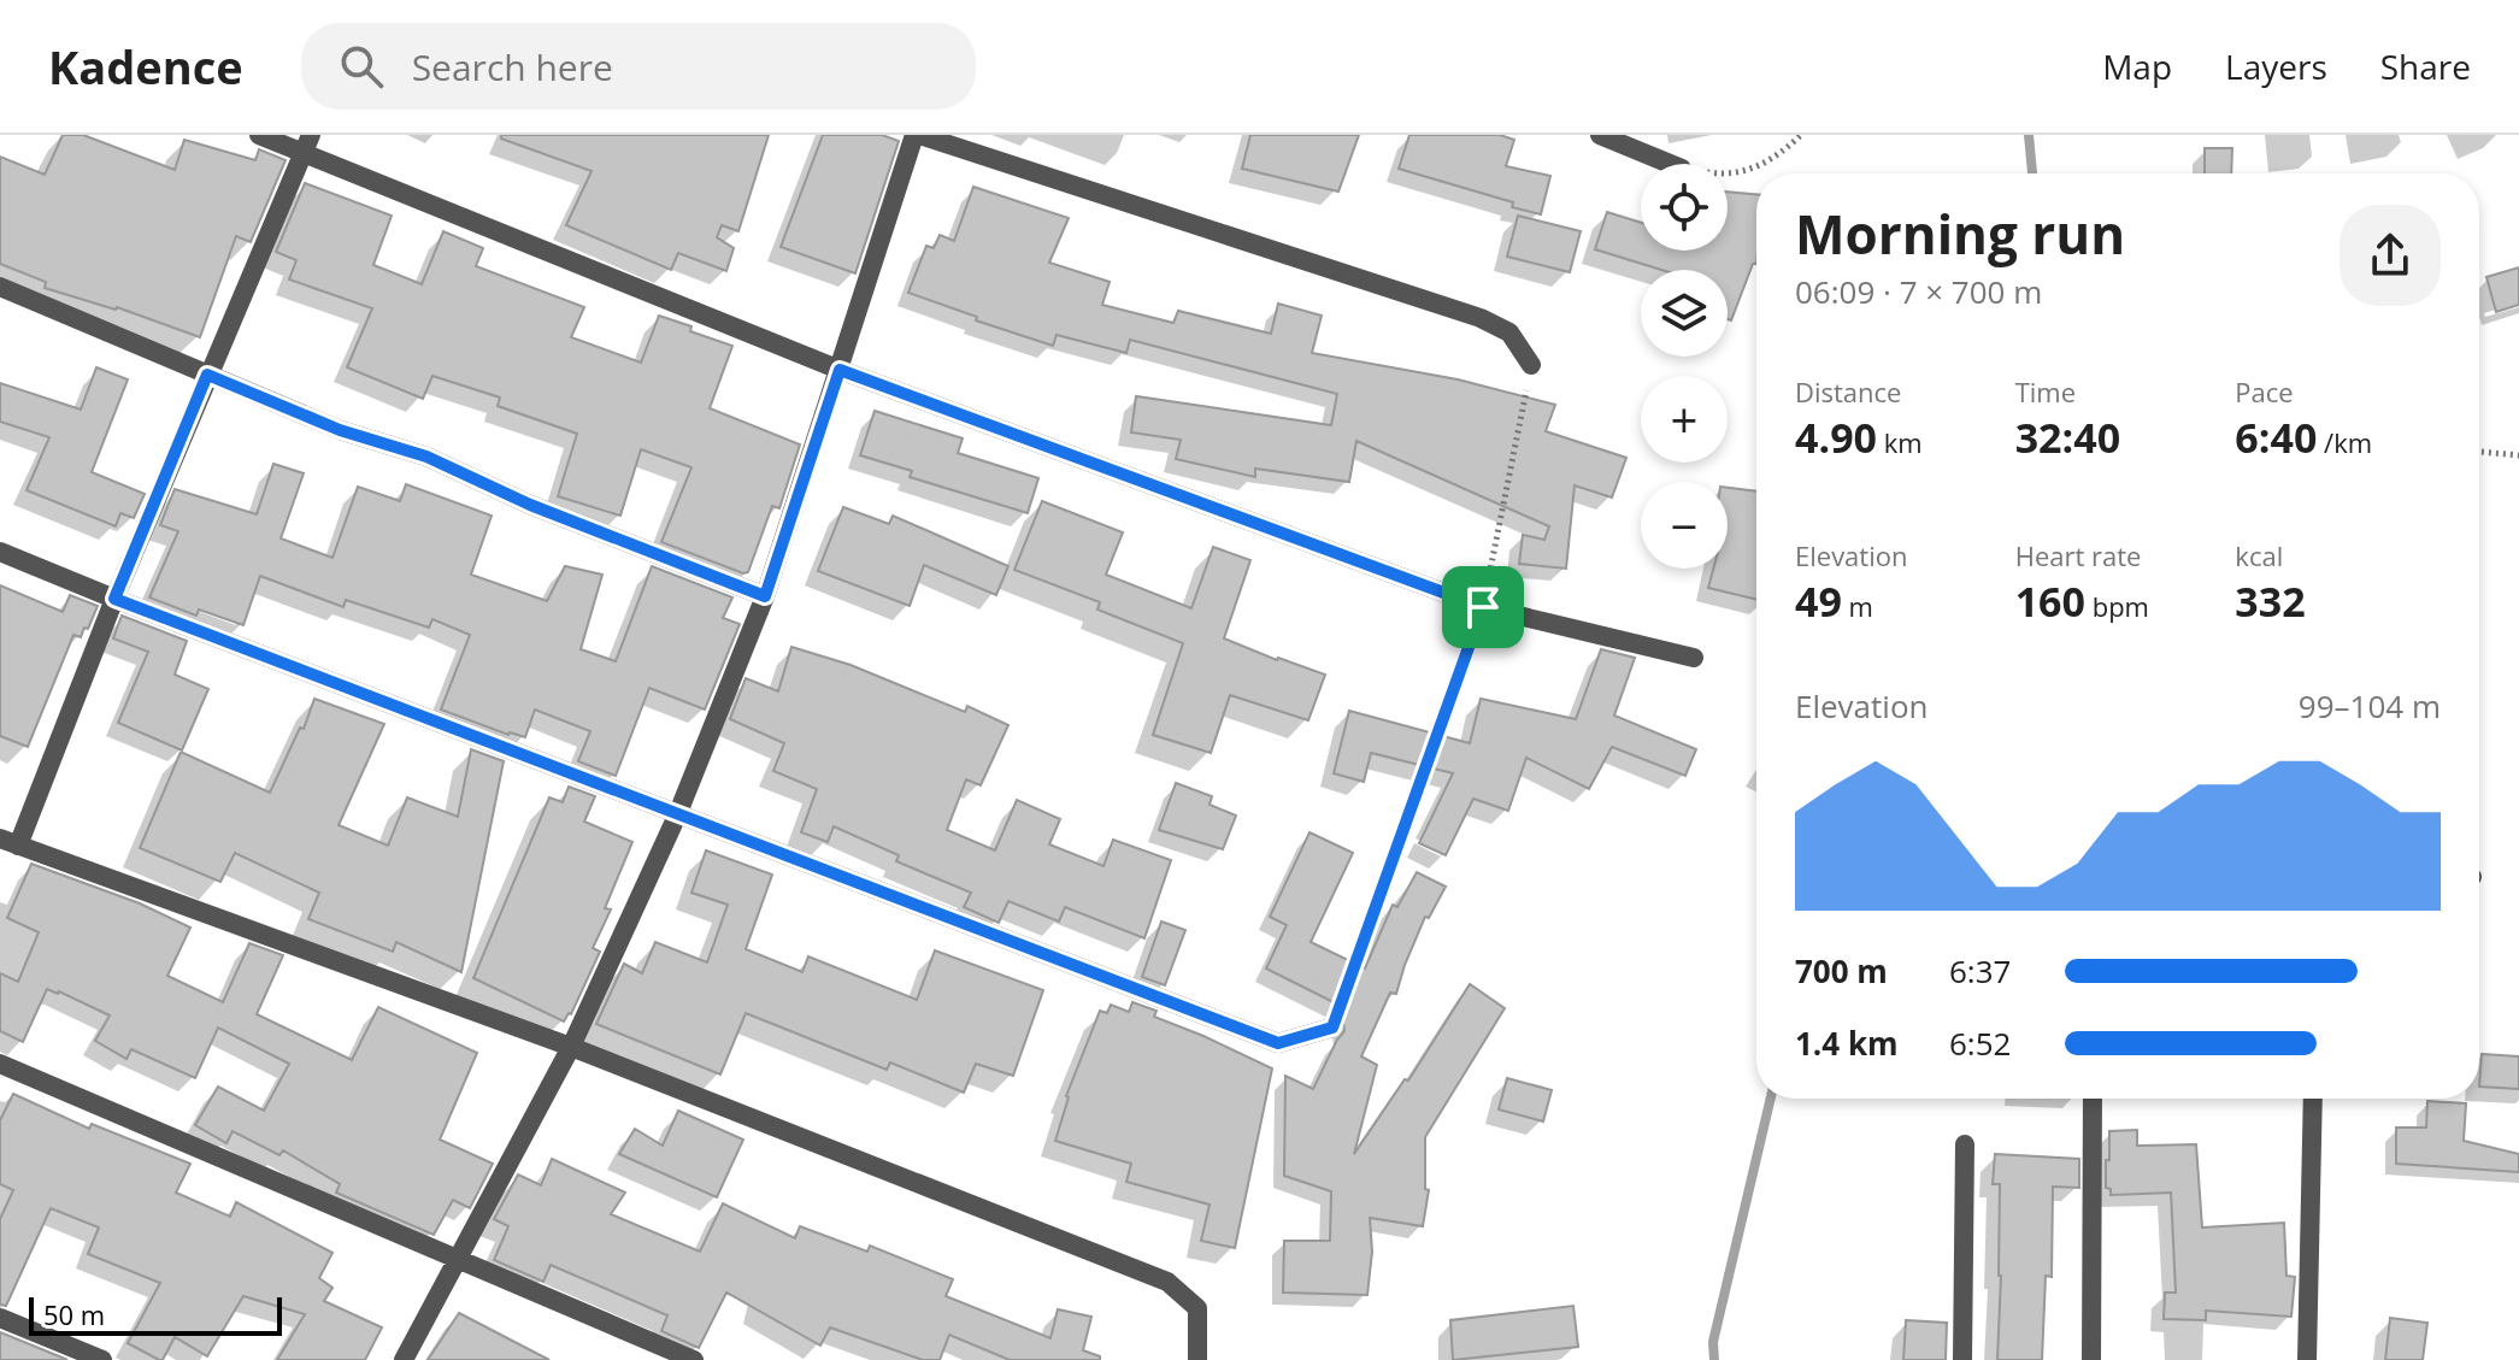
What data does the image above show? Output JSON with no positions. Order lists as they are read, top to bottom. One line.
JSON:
{"scale_bar":"50 m","page":{"header":"Kadence","search":"Search here","nav":["Map","Layers","Share"],"map_buttons":["+","−"],"heading":["Morning run","06:09 · 7 × 700 m"],"stats":[["Distance","4.90 km"],["Time","32:40"],["Pace","6:40 /km"],["Elevation","49 m"],["Heart rate","160 bpm"],["kcal","332"]],"chart":["Elevation","99–104 m"],"list":[{"name":"700 m","note":"6:37"},{"name":"1.4 km","note":"6:52"}],"scale":"50 m"}}
